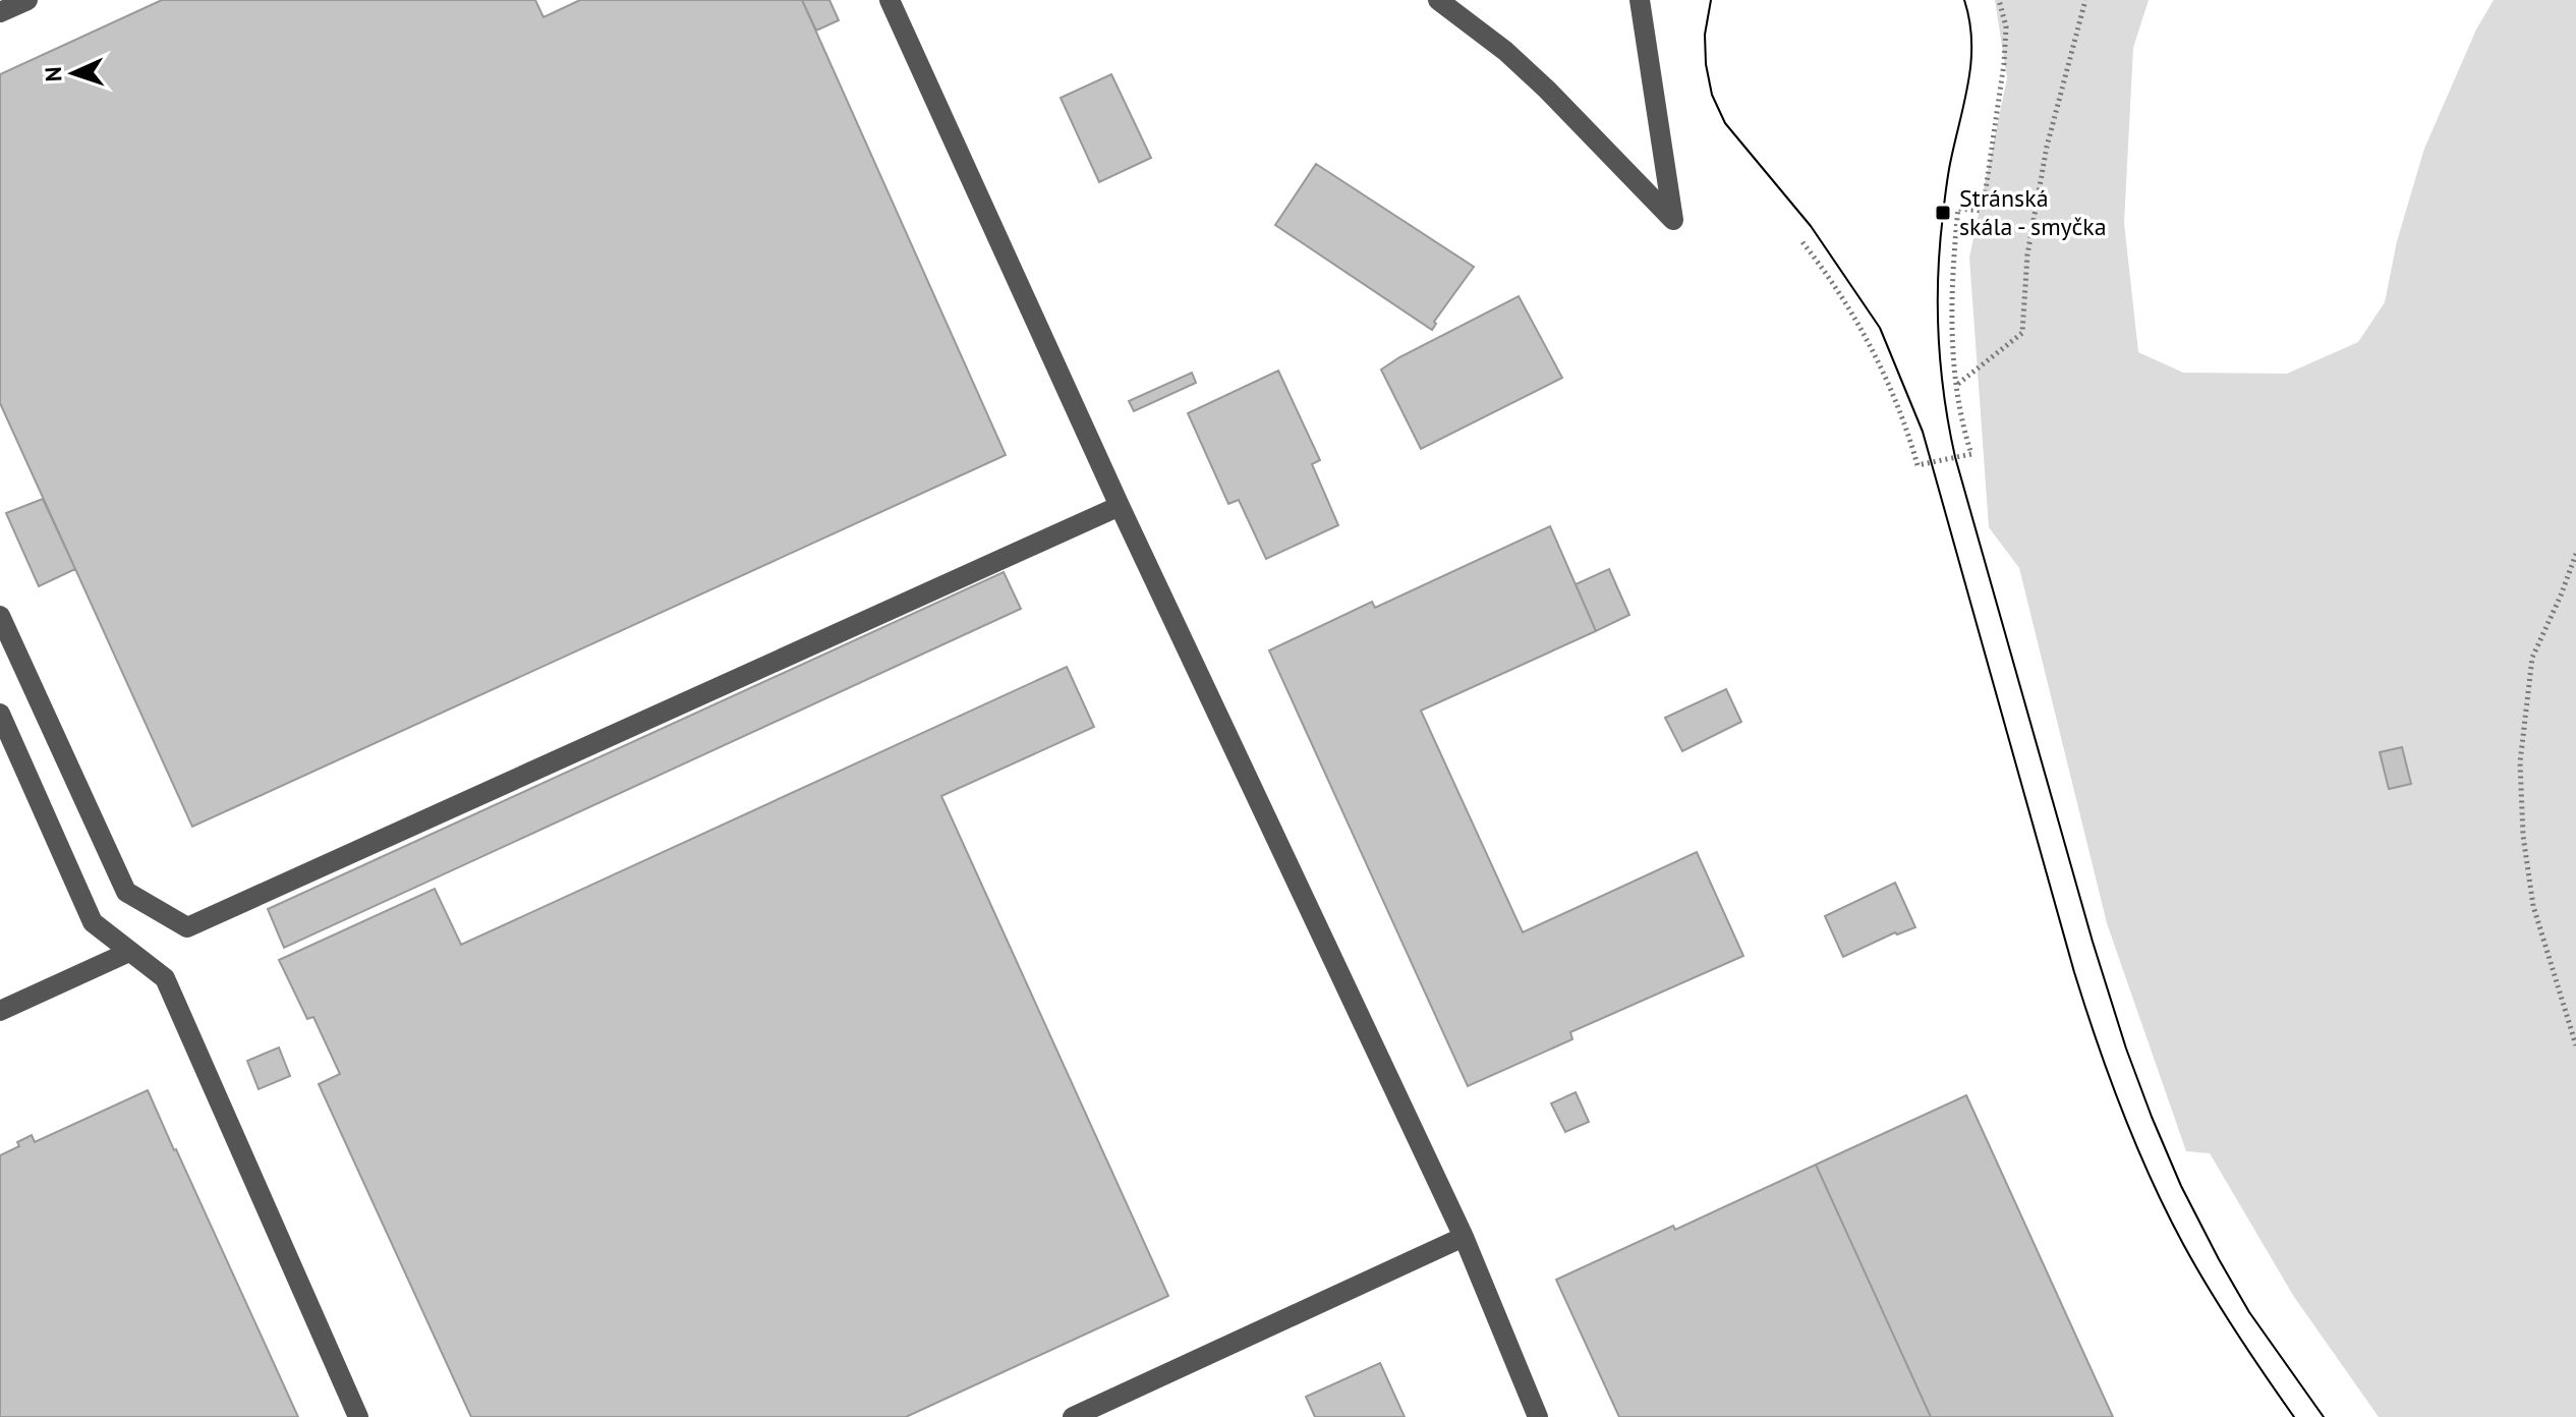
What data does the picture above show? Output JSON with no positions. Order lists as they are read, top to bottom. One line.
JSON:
{"places":{"transit":["Stránská skála - smyčka"]},"north":"left"}
